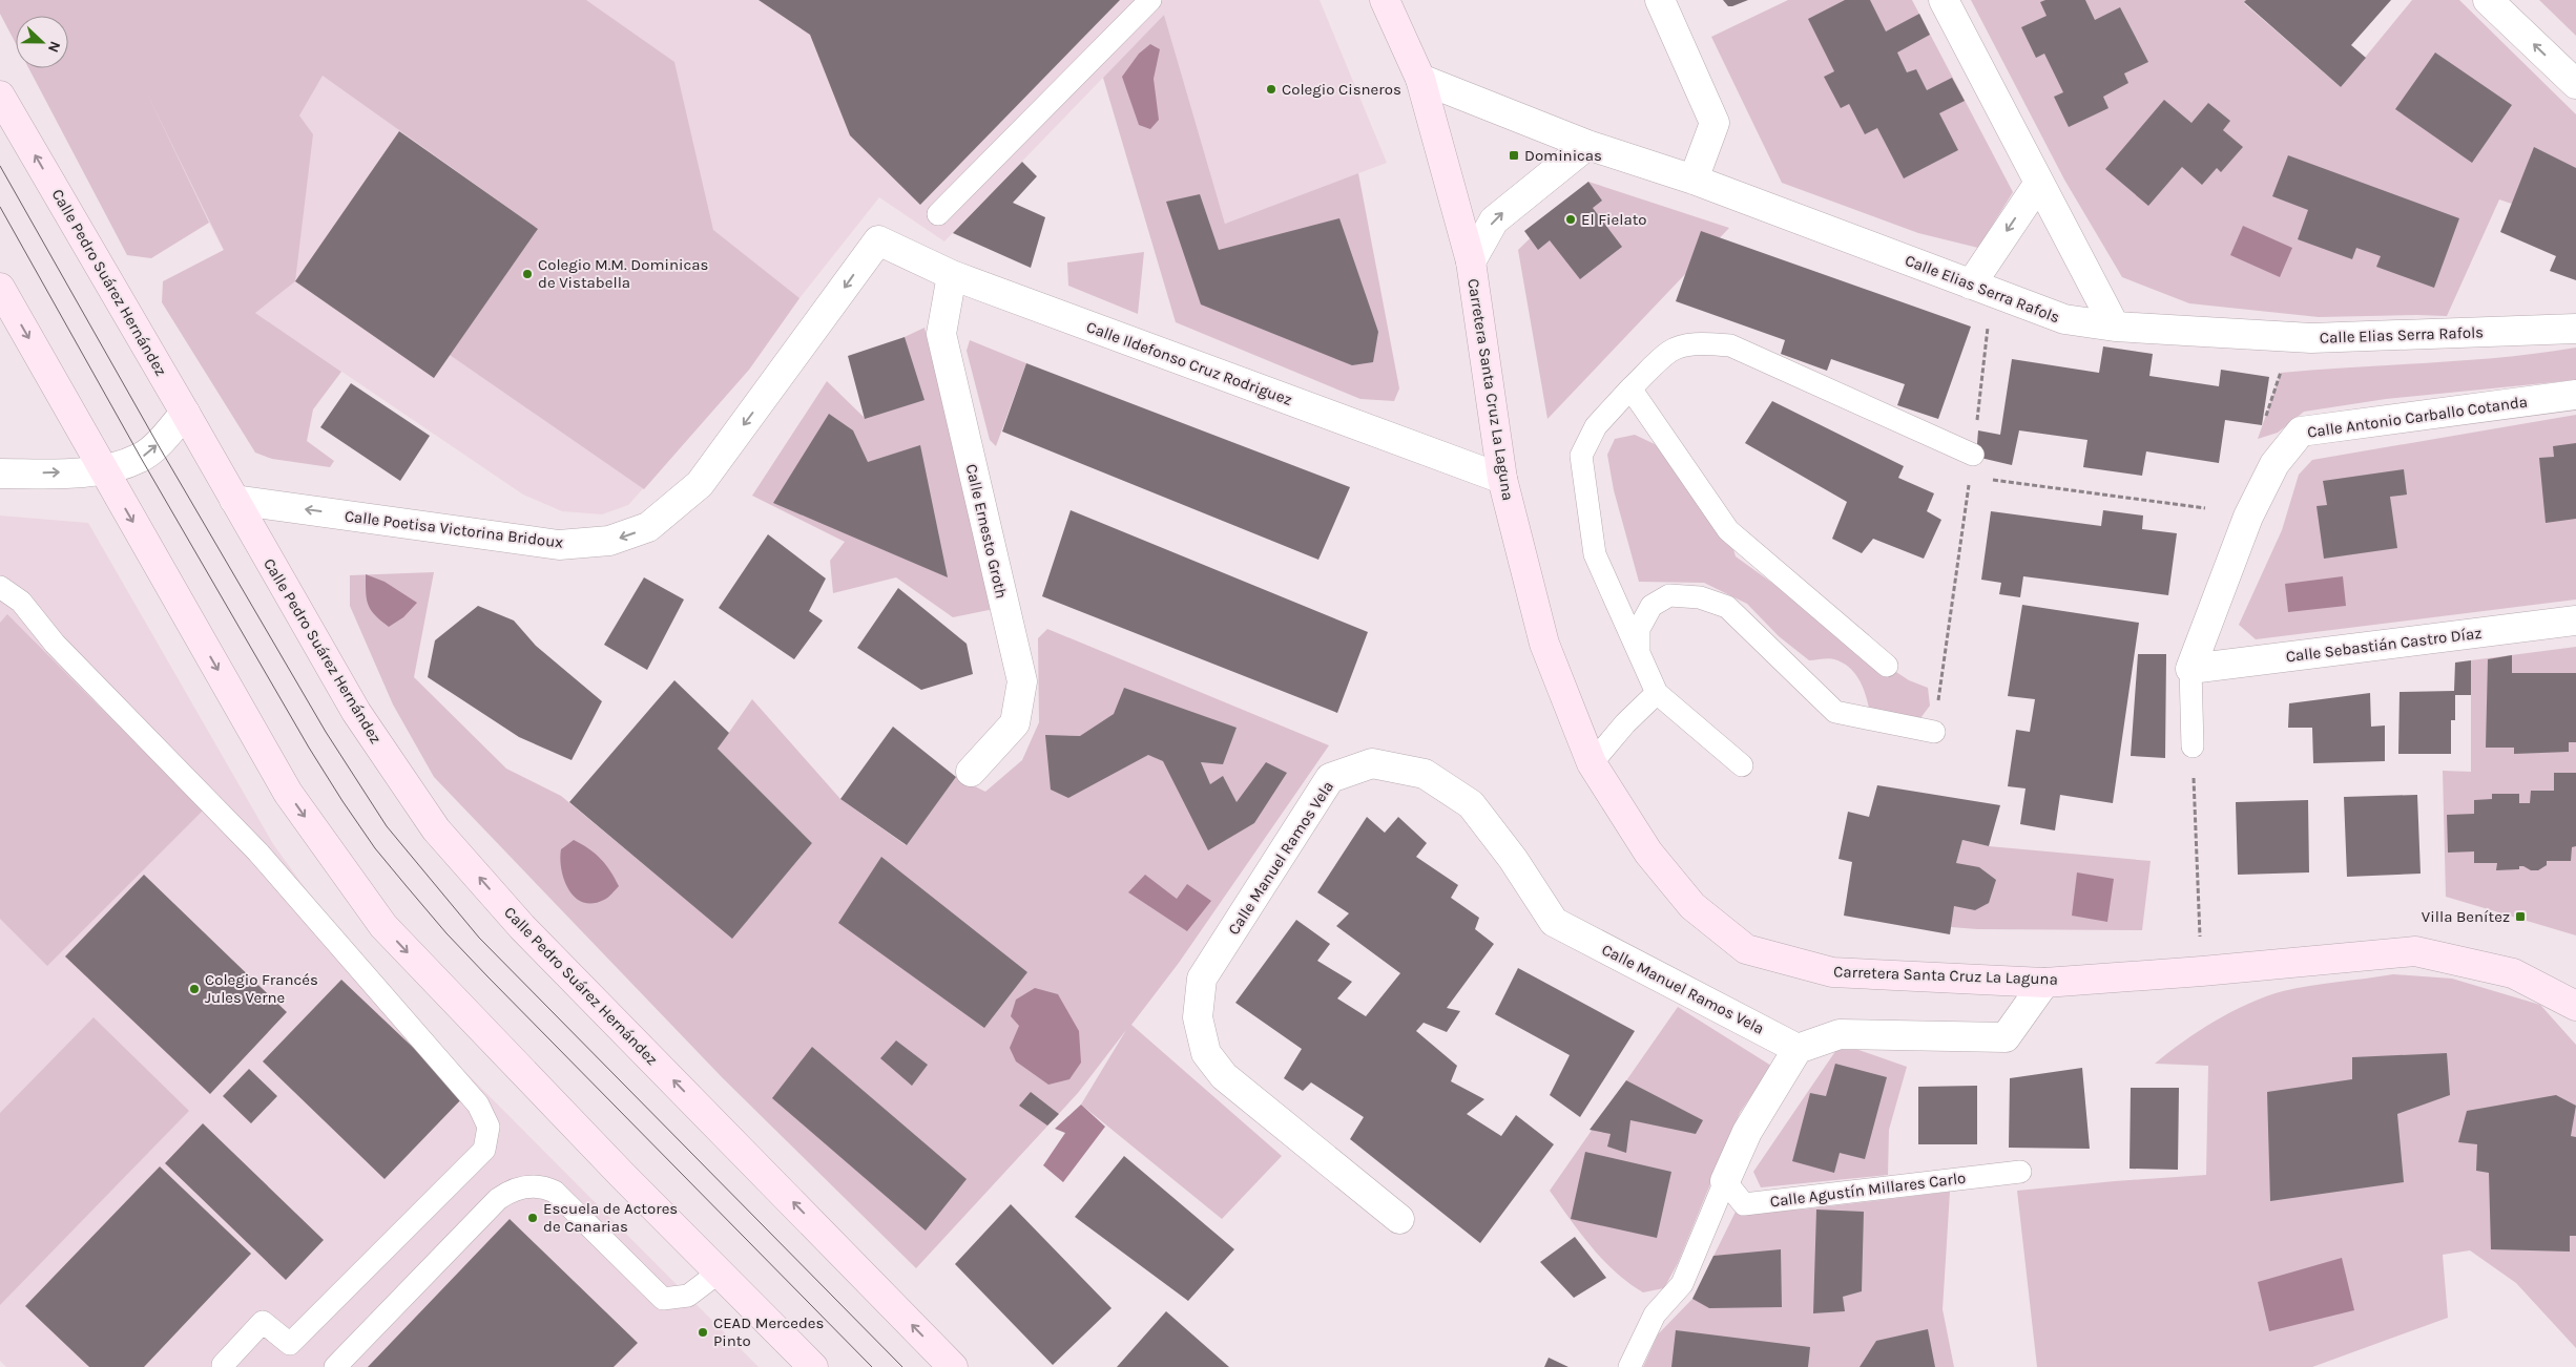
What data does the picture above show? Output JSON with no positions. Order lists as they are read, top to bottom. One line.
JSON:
{"streets":{"street":["Calle Pedro Suárez Hernández","Calle Elias Serra Rafols","Calle Ildefonso Cruz Rodriguez","Carretera Santa Cruz La Laguna","Calle Antonio Carballo Cotanda","Calle Poetisa Victorina Bridoux","Calle Ernesto Groth","Calle Sebastián Castro Díaz","Calle Manuel Ramos Vela"],"lane":["Calle Agustín Millares Carlo"]},"crossings":[["Calle Pedro Suárez Hernández","Calle Poetisa Victorina Bridoux"],["Calle Elias Serra Rafols","Carretera Santa Cruz La Laguna"],["Calle Ildefonso Cruz Rodriguez","Carretera Santa Cruz La Laguna"],["Calle Ildefonso Cruz Rodriguez","Calle Poetisa Victorina Bridoux"],["Calle Ildefonso Cruz Rodriguez","Calle Ernesto Groth"],["Calle Antonio Carballo Cotanda","Calle Sebastián Castro Díaz"]],"one_way":["Calle Poetisa Victorina Bridoux"],"places":{"other":["Colegio Cisneros","El Fielato","Colegio M.M. Dominicas de Vistabella","Colegio Francés Jules Verne","Escuela de Actores de Canarias","CEAD Mercedes Pinto"],"transit":["Dominicas","Villa Benítez"]},"north":"right"}
